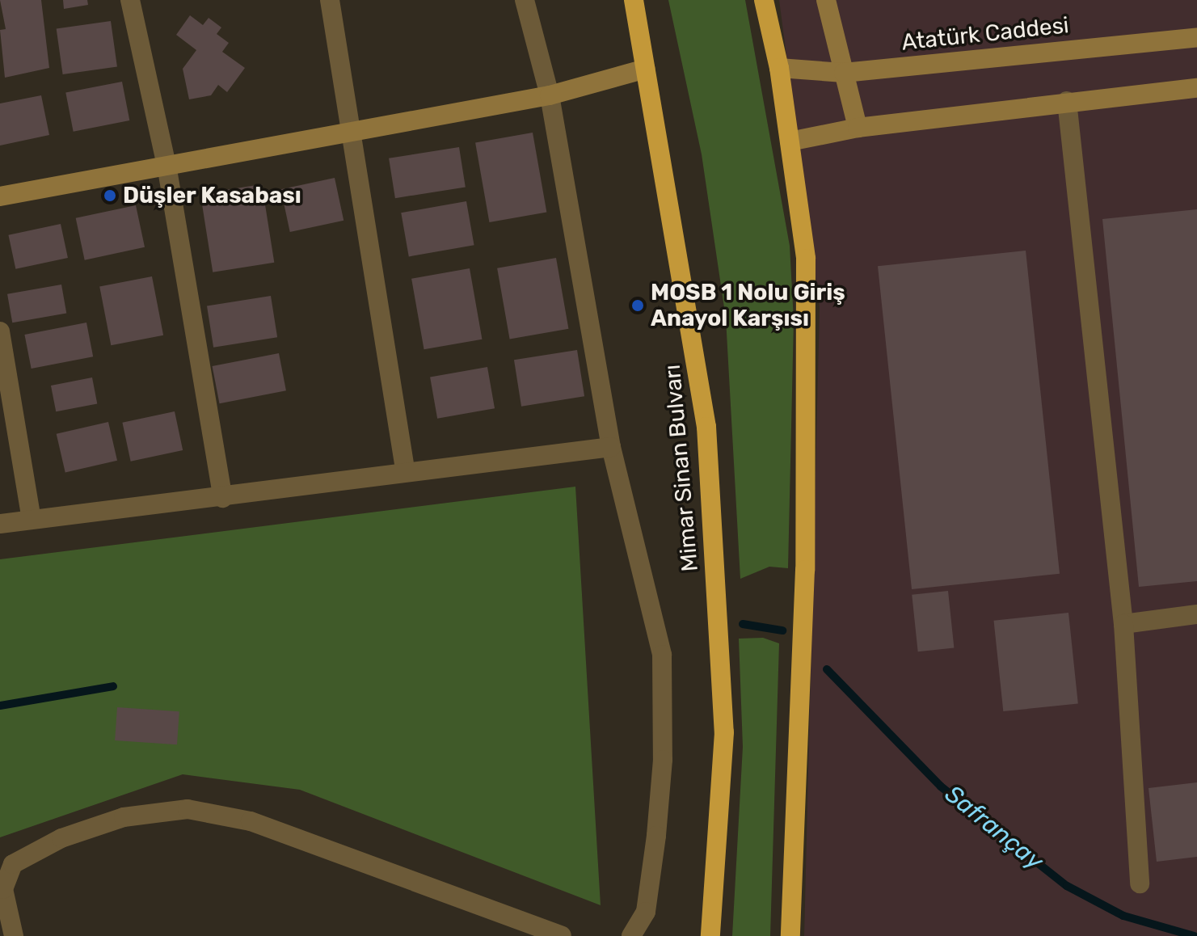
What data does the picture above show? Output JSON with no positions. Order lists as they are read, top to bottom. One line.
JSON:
{"streets":{"highway":["Mimar Sinan Bulvarı"],"street":["Atatürk Caddesi"]},"water":["Safrançay"],"places":["Düşler Kasabası","MOSB 1 Nolu Giriş Anayol Karşısı"]}
